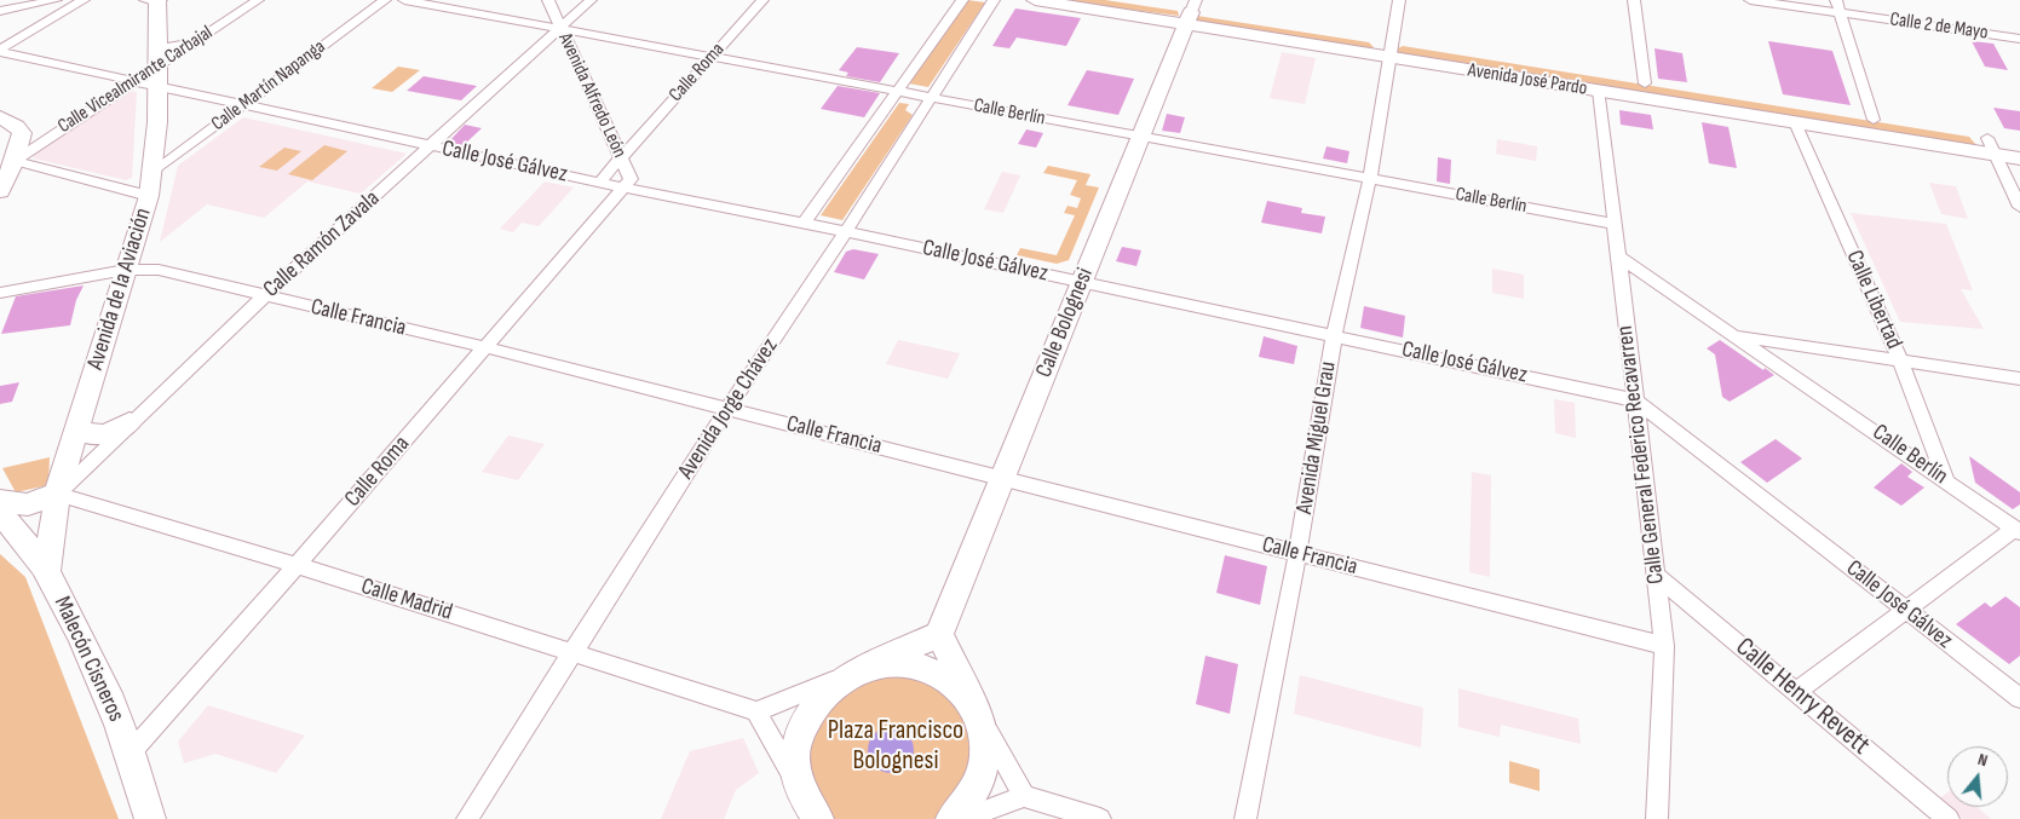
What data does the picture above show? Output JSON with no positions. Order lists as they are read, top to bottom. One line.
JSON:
{"streets":{"main road":["Avenida José Pardo","Avenida de la Aviación","Calle Bolognesi","Malecón Cisneros"],"street":["Calle 2 de Mayo","Calle Roma","Calle Vicealmirante Carbajal","Calle Martín Napanga","Avenida Alfredo León","Calle Berlín","Calle José Gálvez","Calle Ramón Zavala","Calle Libertad","Calle Francia","Avenida Jorge Chávez","Avenida Miguel Grau","Calle General Federico Recavarren","Calle Madrid","Calle Henry Revett"]},"crossings":[["Calle Roma","Avenida Alfredo León"],["Calle Roma","Calle Berlín"],["Calle Roma","Calle José Gálvez"],["Calle Roma","Calle Francia"],["Calle Roma","Calle Madrid"],["Calle Roma","Malecón Cisneros"],["Calle Vicealmirante Carbajal","Calle José Gálvez"],["Calle Vicealmirante Carbajal","Avenida de la Aviación"],["Avenida José Pardo","Calle Libertad"],["Avenida José Pardo","Calle Bolognesi"],["Avenida José Pardo","Avenida Miguel Grau"],["Avenida José Pardo","Calle General Federico Recavarren"],["Calle Martín Napanga","Calle José Gálvez"],["Calle Martín Napanga","Avenida de la Aviación"],["Avenida Alfredo León","Calle Berlín"],["Avenida Alfredo León","Calle José Gálvez"],["Avenida Alfredo León","Calle Ramón Zavala"],["Calle Berlín","Calle Ramón Zavala"],["Calle Berlín","Calle Libertad"],["Calle Berlín","Calle Bolognesi"],["Calle Berlín","Avenida Jorge Chávez"],["Calle Berlín","Avenida Miguel Grau"],["Calle Berlín","Calle General Federico Recavarren"],["Calle José Gálvez","Calle Ramón Zavala"],["Calle José Gálvez","Avenida de la Aviación"],["Calle José Gálvez","Calle Bolognesi"],["Calle José Gálvez","Avenida Jorge Chávez"],["Calle José Gálvez","Avenida Miguel Grau"],["Calle José Gálvez","Calle General Federico Recavarren"],["Calle Ramón Zavala","Avenida de la Aviación"],["Calle Ramón Zavala","Calle Francia"],["Calle Ramón Zavala","Calle Madrid"],["Avenida de la Aviación","Calle Francia"],["Avenida de la Aviación","Calle Madrid"],["Avenida de la Aviación","Malecón Cisneros"],["Calle Francia","Calle Bolognesi"],["Calle Francia","Avenida Jorge Chávez"],["Calle Francia","Avenida Miguel Grau"],["Calle Francia","Calle General Federico Recavarren"],["Avenida Jorge Chávez","Calle Madrid"],["Calle General Federico Recavarren","Calle Henry Revett"]],"parks":["Plaza Francisco Bolognesi"],"north":"top"}
